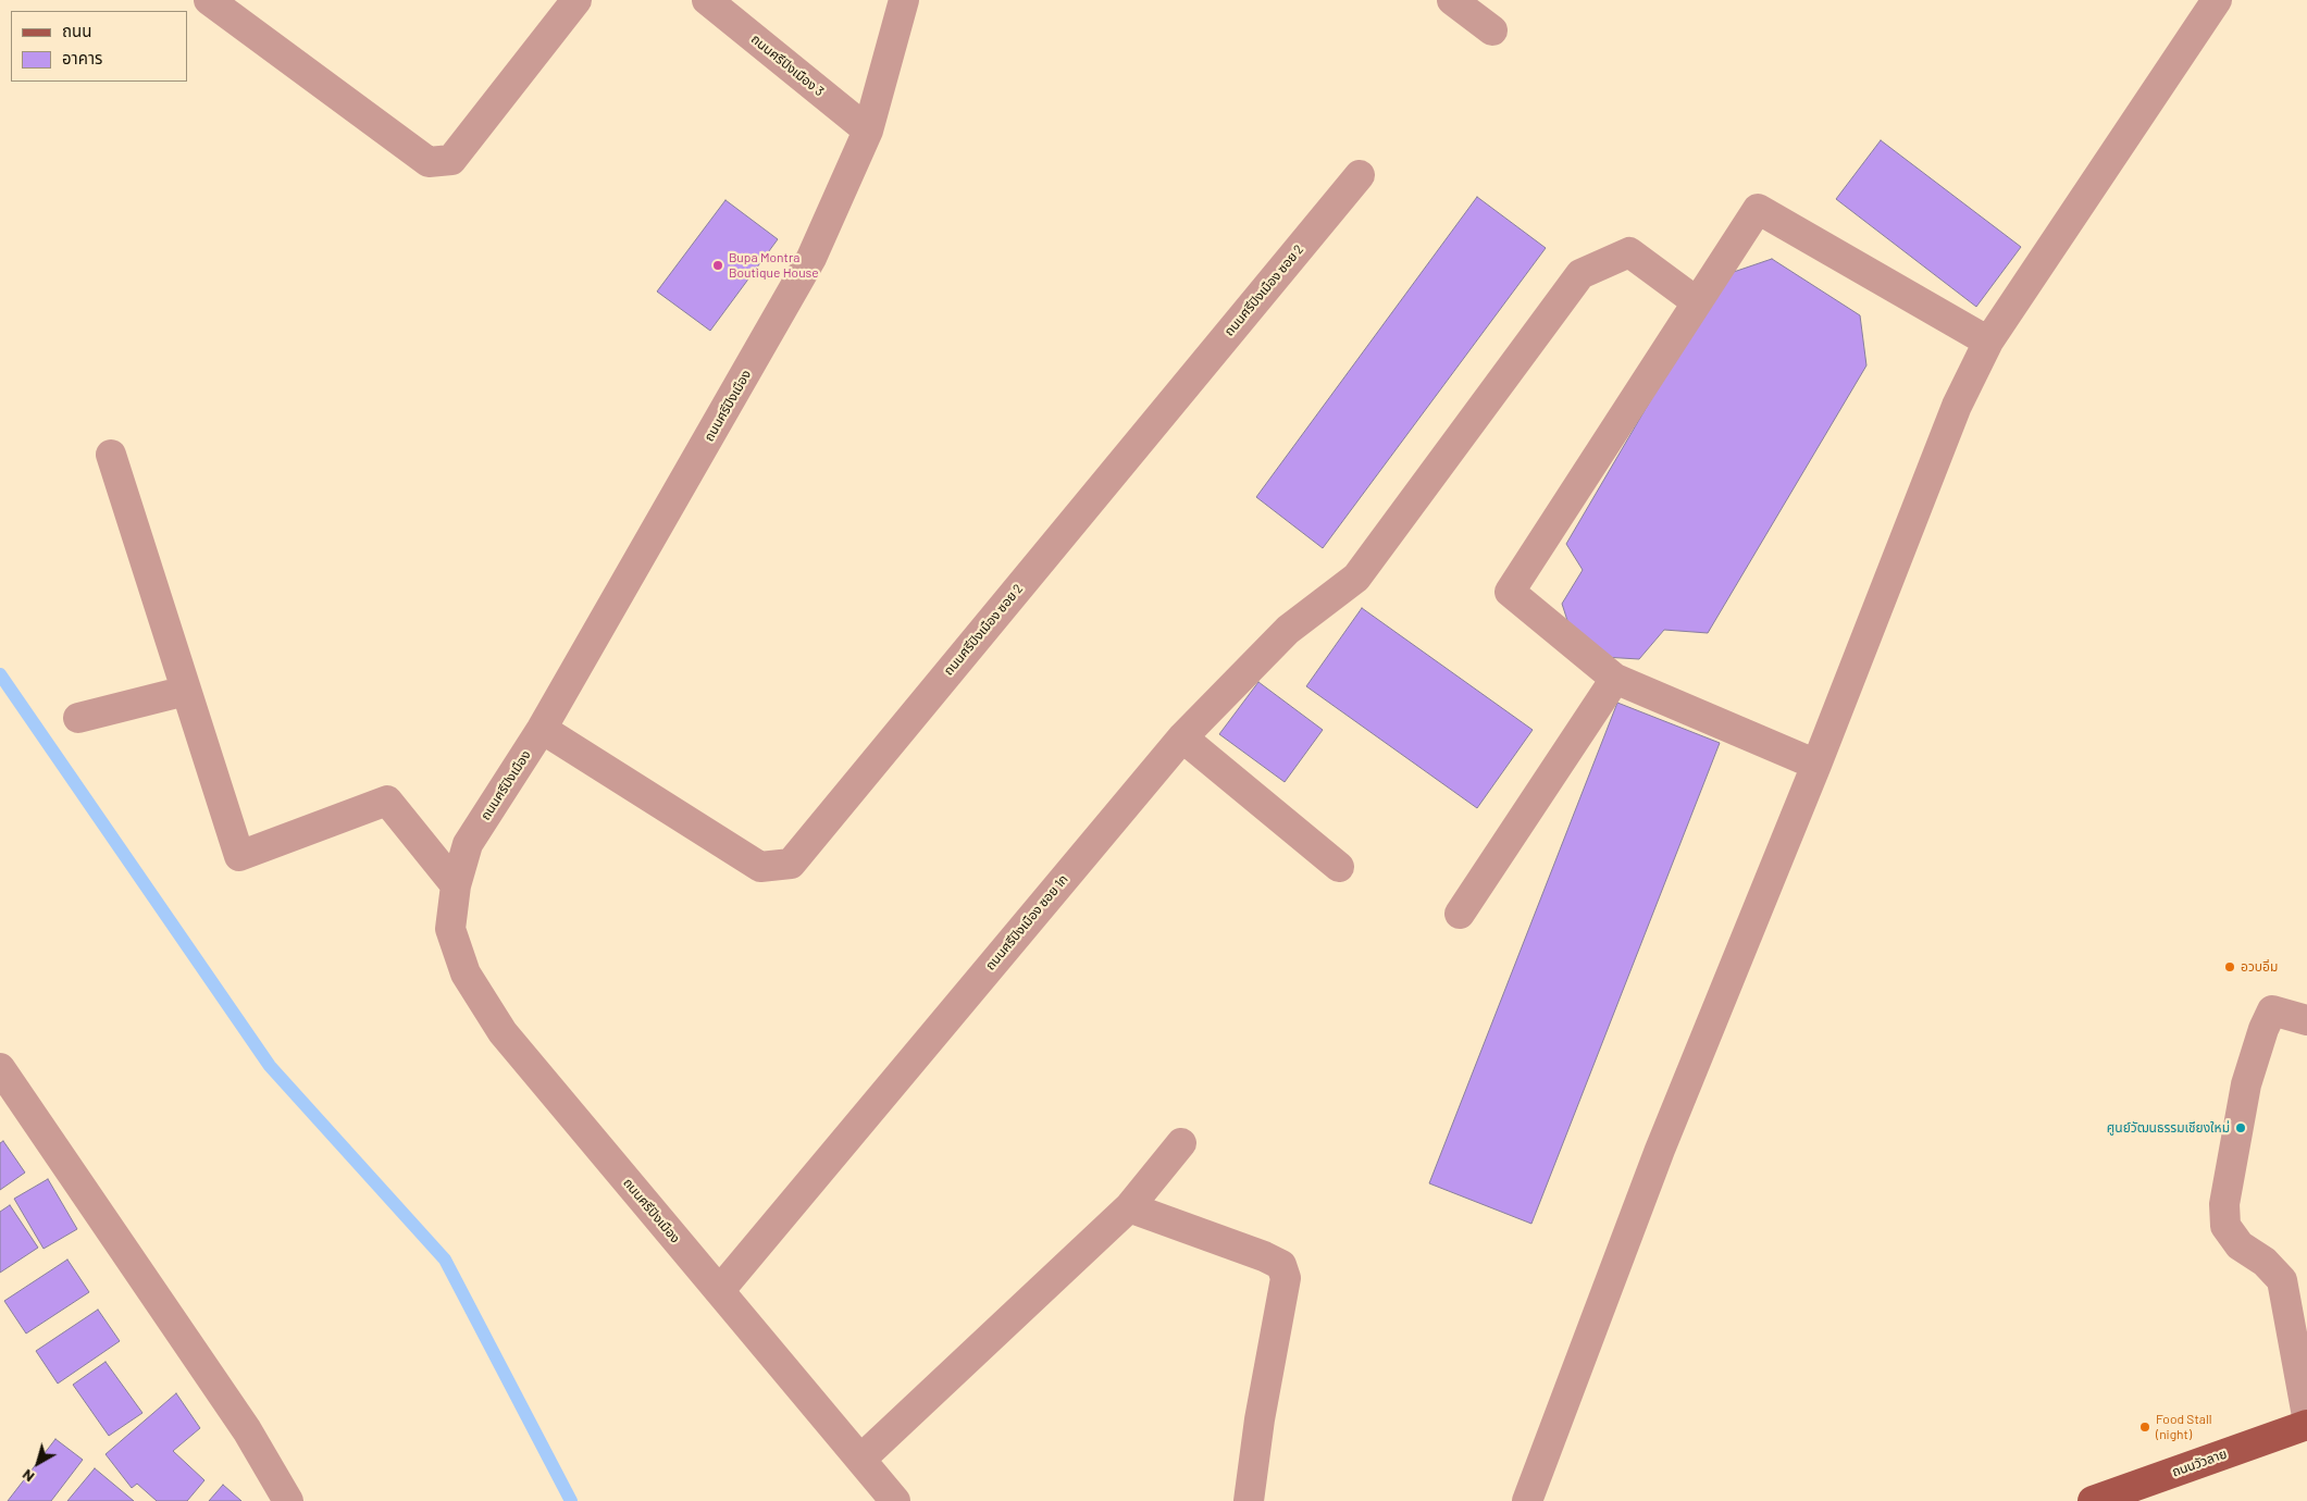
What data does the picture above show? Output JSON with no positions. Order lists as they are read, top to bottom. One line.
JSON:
{"streets":{"main road":["ถนนวัวลาย"],"street":["ถนนศรีปิงเมือง 3","ถนนศรีปิงเมือง ซอย 2","ถนนศรีปิงเมือง","ถนนศรีปิงเมือง ซอย 1ก"]},"crossings":[["ถนนศรีปิงเมือง 3","ถนนศรีปิงเมือง"],["ถนนศรีปิงเมือง ซอย 2","ถนนศรีปิงเมือง"],["ถนนศรีปิงเมือง","ถนนศรีปิงเมือง ซอย 1ก"]],"places":["Bupa Montra Boutique House","อวบอิ่ม","ศูนย์วัฒนธรรมเชียงใหม่","Food Stall (night)"],"legend":["ถนน","อาคาร"],"north":"bottom left"}
